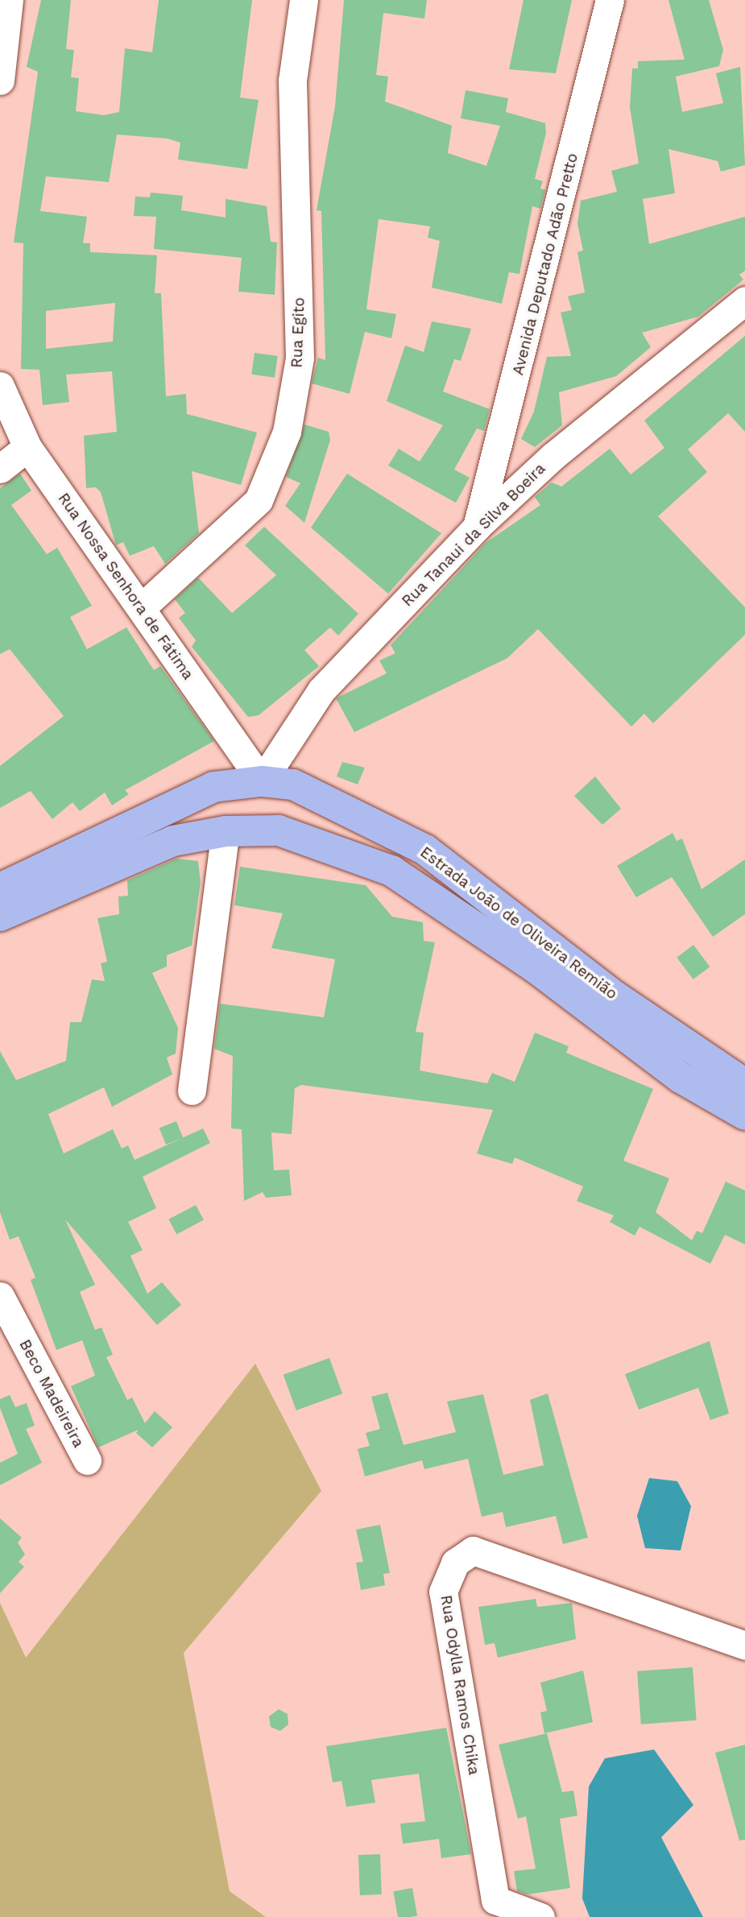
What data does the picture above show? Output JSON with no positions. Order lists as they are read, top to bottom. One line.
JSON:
{"streets":{"main road":["Estrada João de Oliveira Remião"],"street":["Avenida Deputado Adão Pretto","Rua Egito","Rua Tanaui da Silva Boeira","Rua Nossa Senhora de Fátima","Beco Madeireira","Rua Odylla Ramos Chika"]},"crossings":[["Avenida Deputado Adão Pretto","Rua Tanaui da Silva Boeira"],["Rua Egito","Rua Nossa Senhora de Fátima"],["Rua Tanaui da Silva Boeira","Rua Nossa Senhora de Fátima"],["Rua Tanaui da Silva Boeira","Estrada João de Oliveira Remião"],["Rua Nossa Senhora de Fátima","Estrada João de Oliveira Remião"]]}
